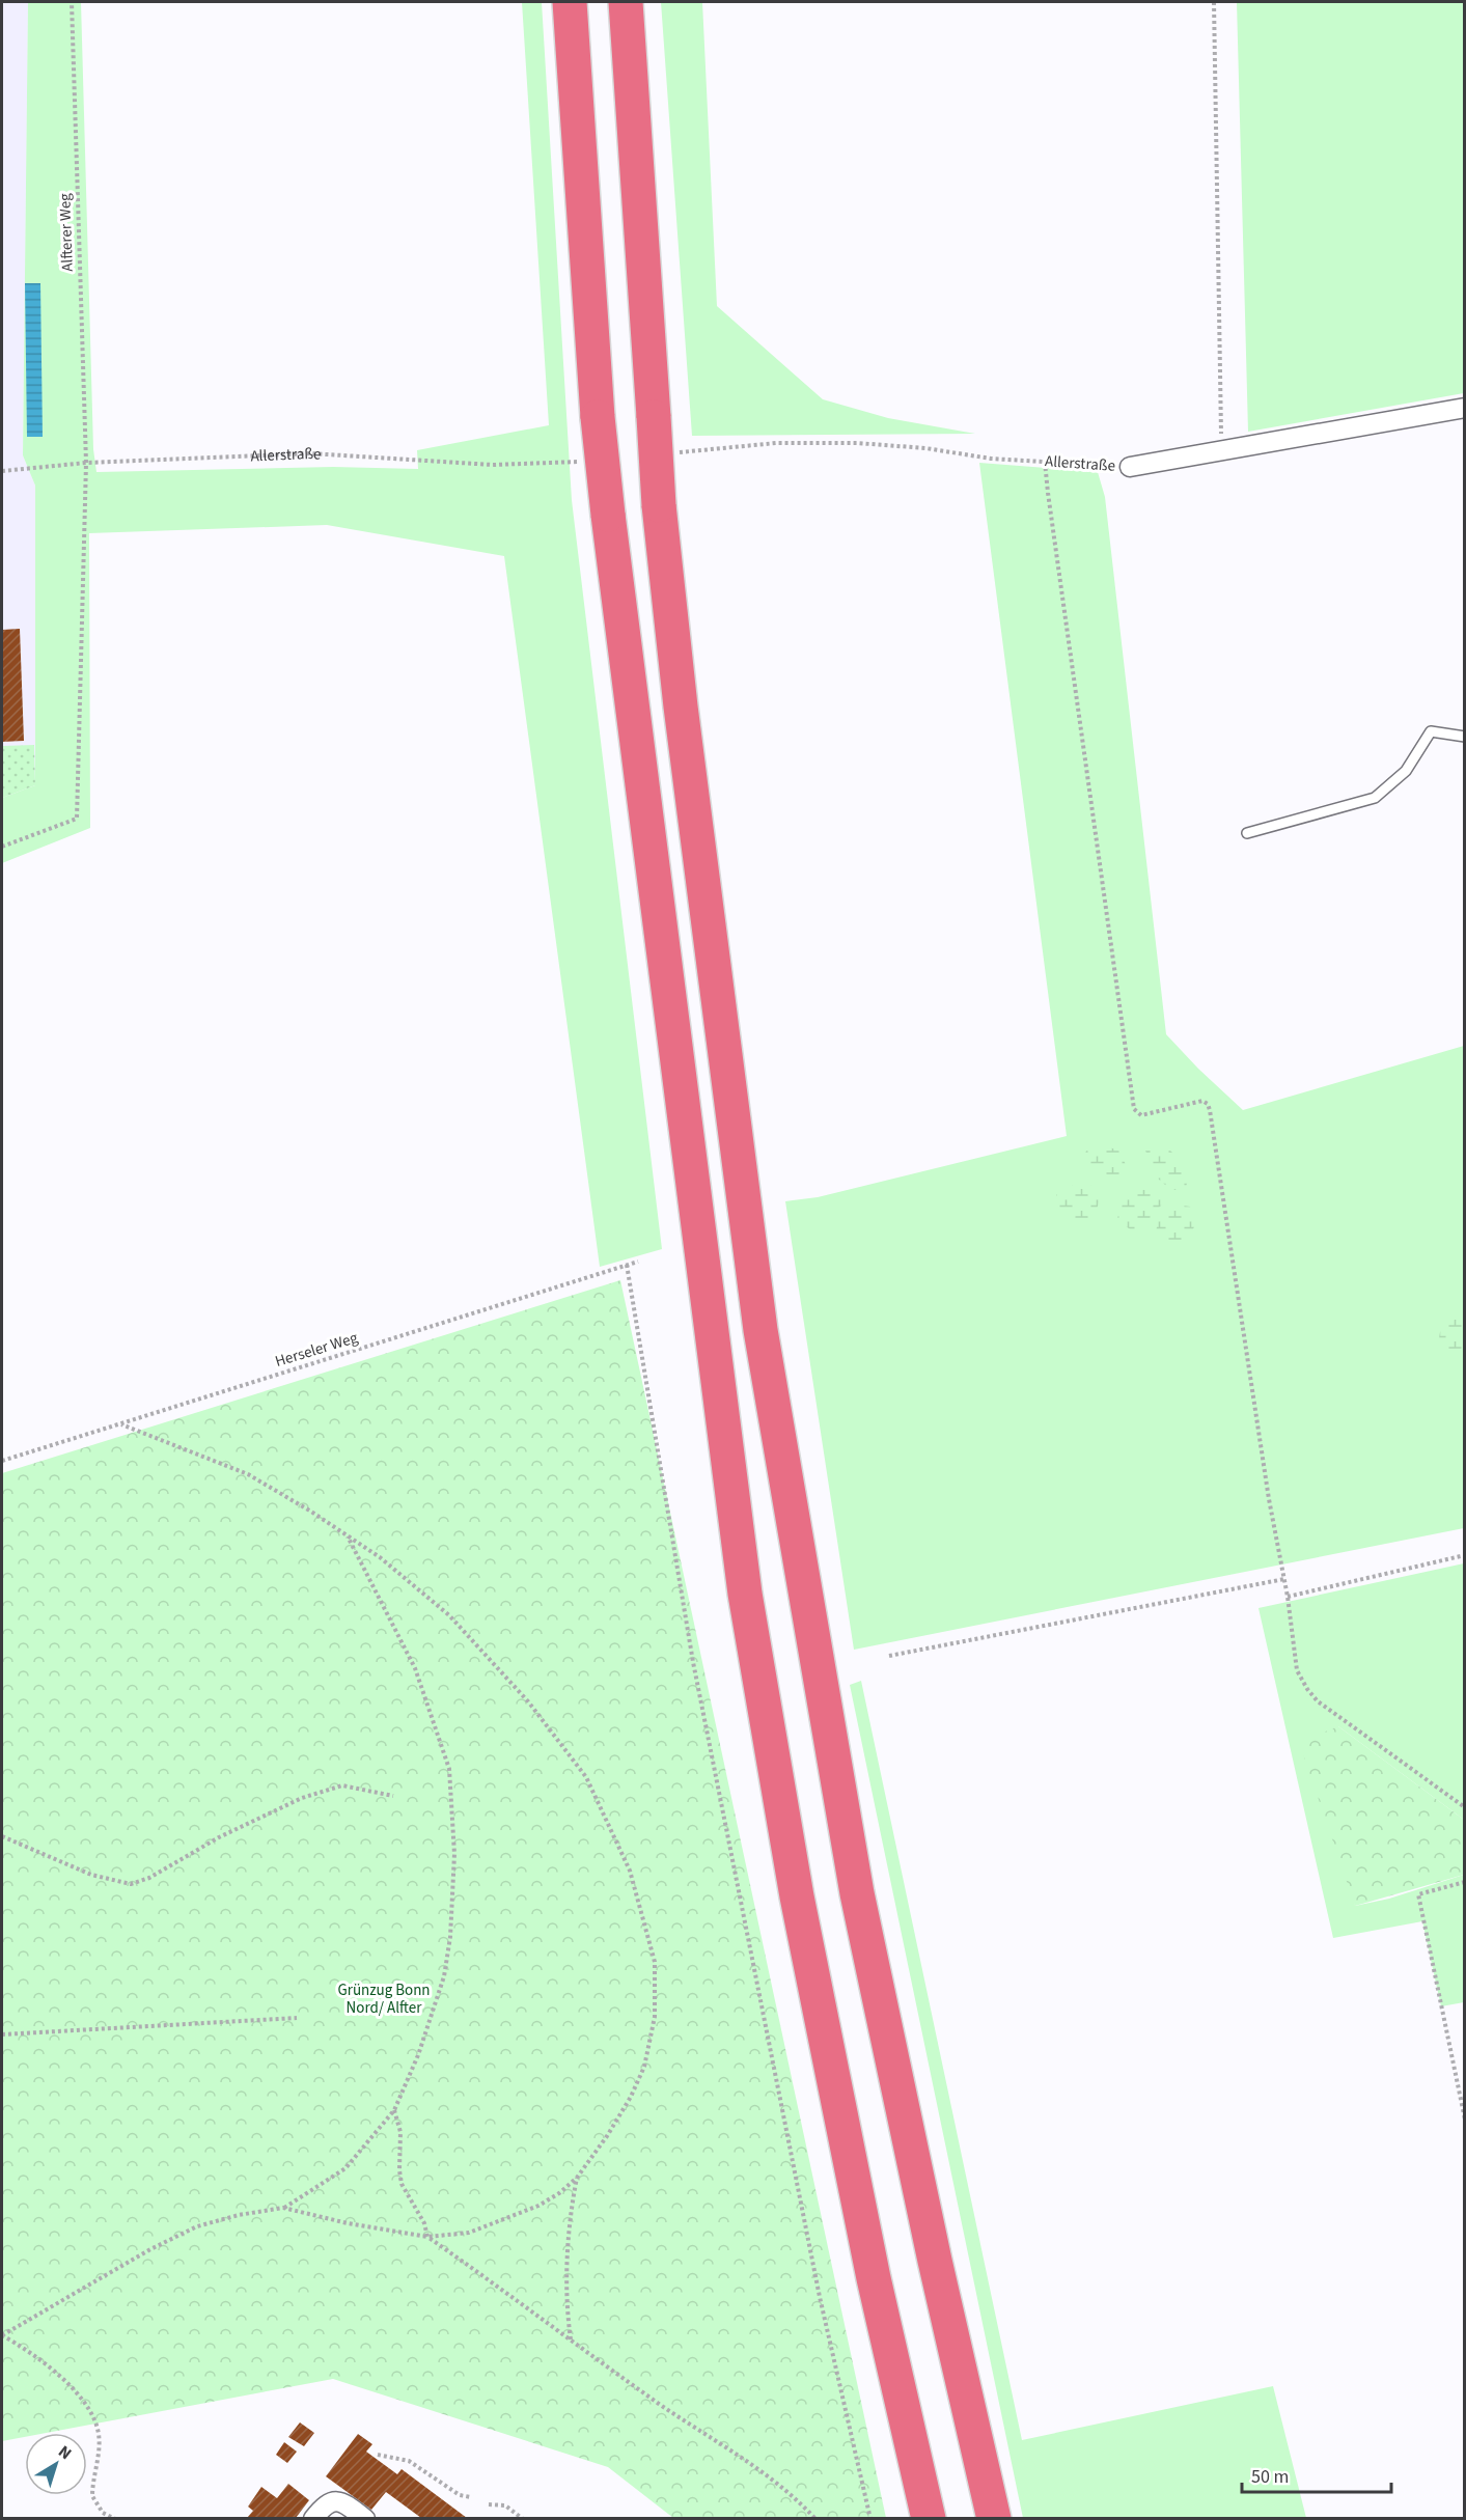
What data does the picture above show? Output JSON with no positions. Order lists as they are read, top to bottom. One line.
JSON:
{"streets":{"street":["Allerstraße"],"path":["Alfterer Weg","Herseler Weg"]},"crossings":[["Alfterer Weg","Allerstraße"]],"parks":["Grünzug Bonn Nord/ Alfter"],"scale_bar":"50 m","north":"top right"}
